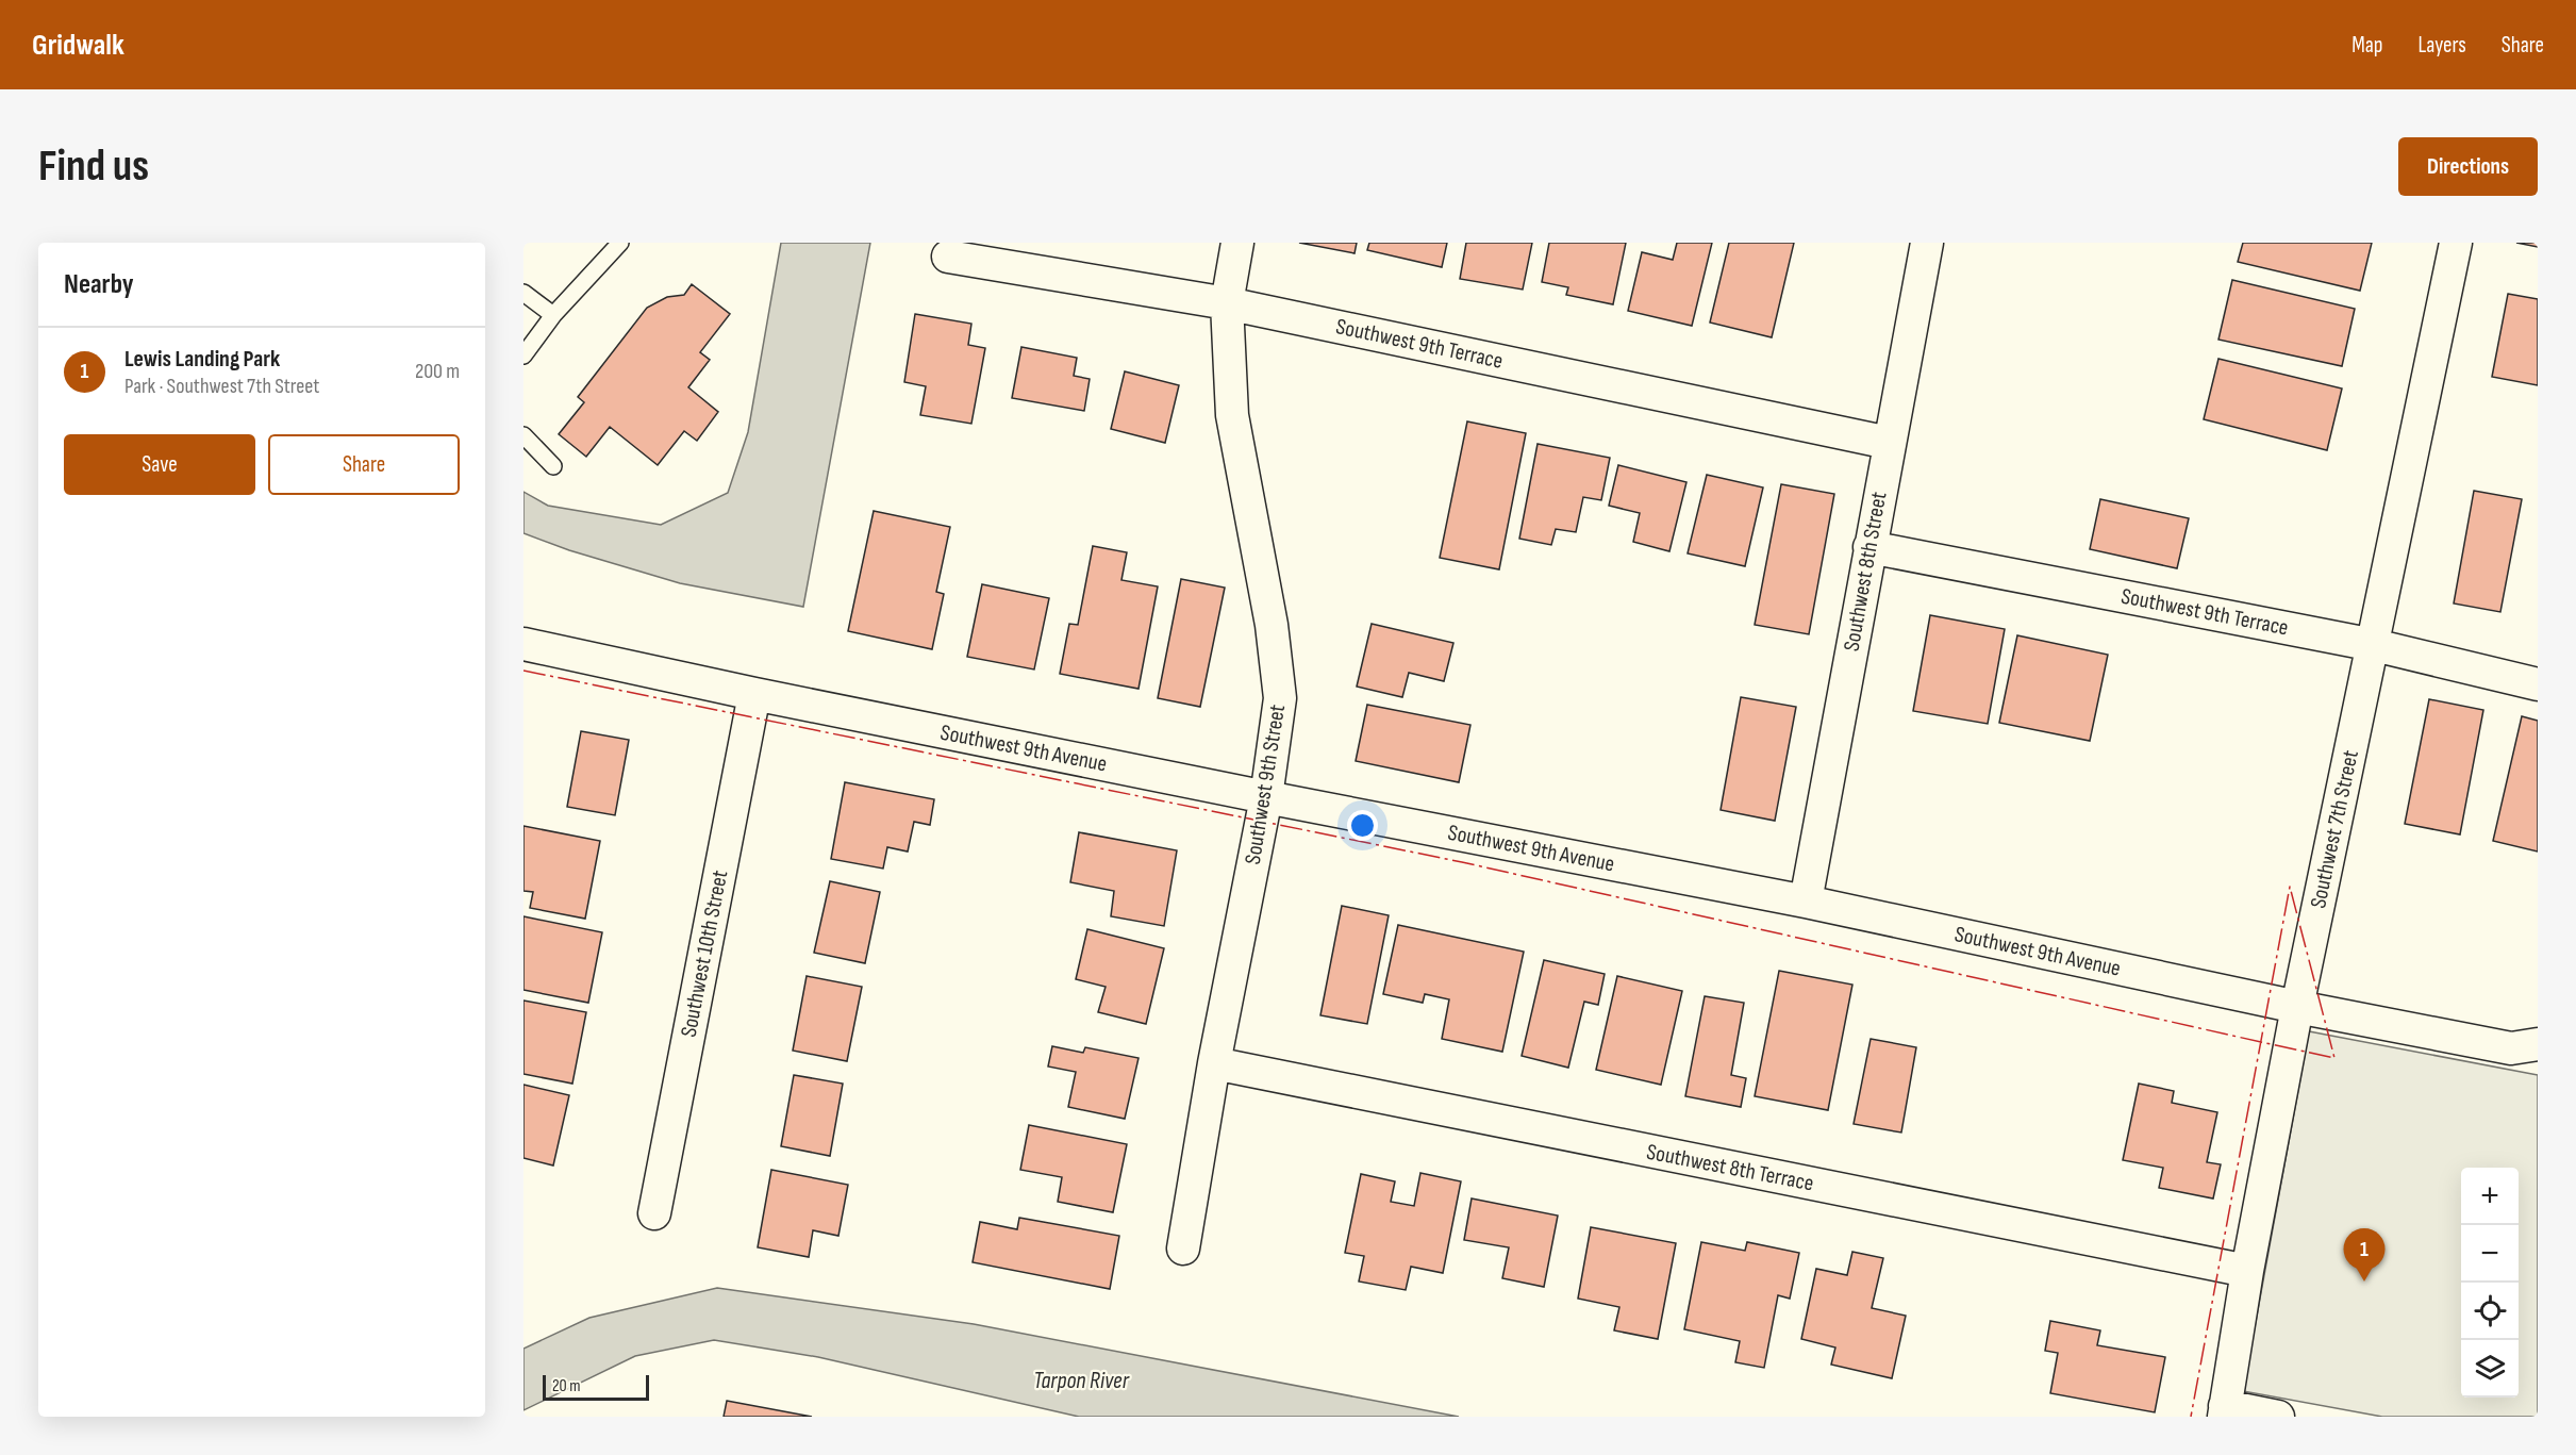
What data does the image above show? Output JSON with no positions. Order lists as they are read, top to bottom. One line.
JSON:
{"streets":{"street":["Southwest 9th Terrace","Southwest 8th Street","Southwest 9th Avenue","Southwest 9th Street","Southwest 7th Street","Southwest 10th Street","Southwest 8th Terrace"]},"crossings":[["Southwest 9th Terrace","Southwest 8th Street"],["Southwest 9th Terrace","Southwest 9th Street"],["Southwest 9th Terrace","Southwest 7th Street"],["Southwest 8th Street","Southwest 9th Avenue"],["Southwest 9th Avenue","Southwest 9th Street"],["Southwest 9th Avenue","Southwest 7th Street"],["Southwest 9th Avenue","Southwest 10th Street"],["Southwest 9th Street","Southwest 8th Terrace"],["Southwest 7th Street","Southwest 8th Terrace"]],"water":["Tarpon River"],"scale_bar":"20 m","page":{"header":"Gridwalk","nav":["Map","Layers","Share"],"buttons":["Directions",["Save","Share"]],"title":"Find us","heading":"Nearby","list":[{"mark":"1","name":"Lewis Landing Park","note":"Park · Southwest 7th Street","value":"200 m"}],"map_buttons":["+","−"],"pins":"1","scale":"20 m"}}
